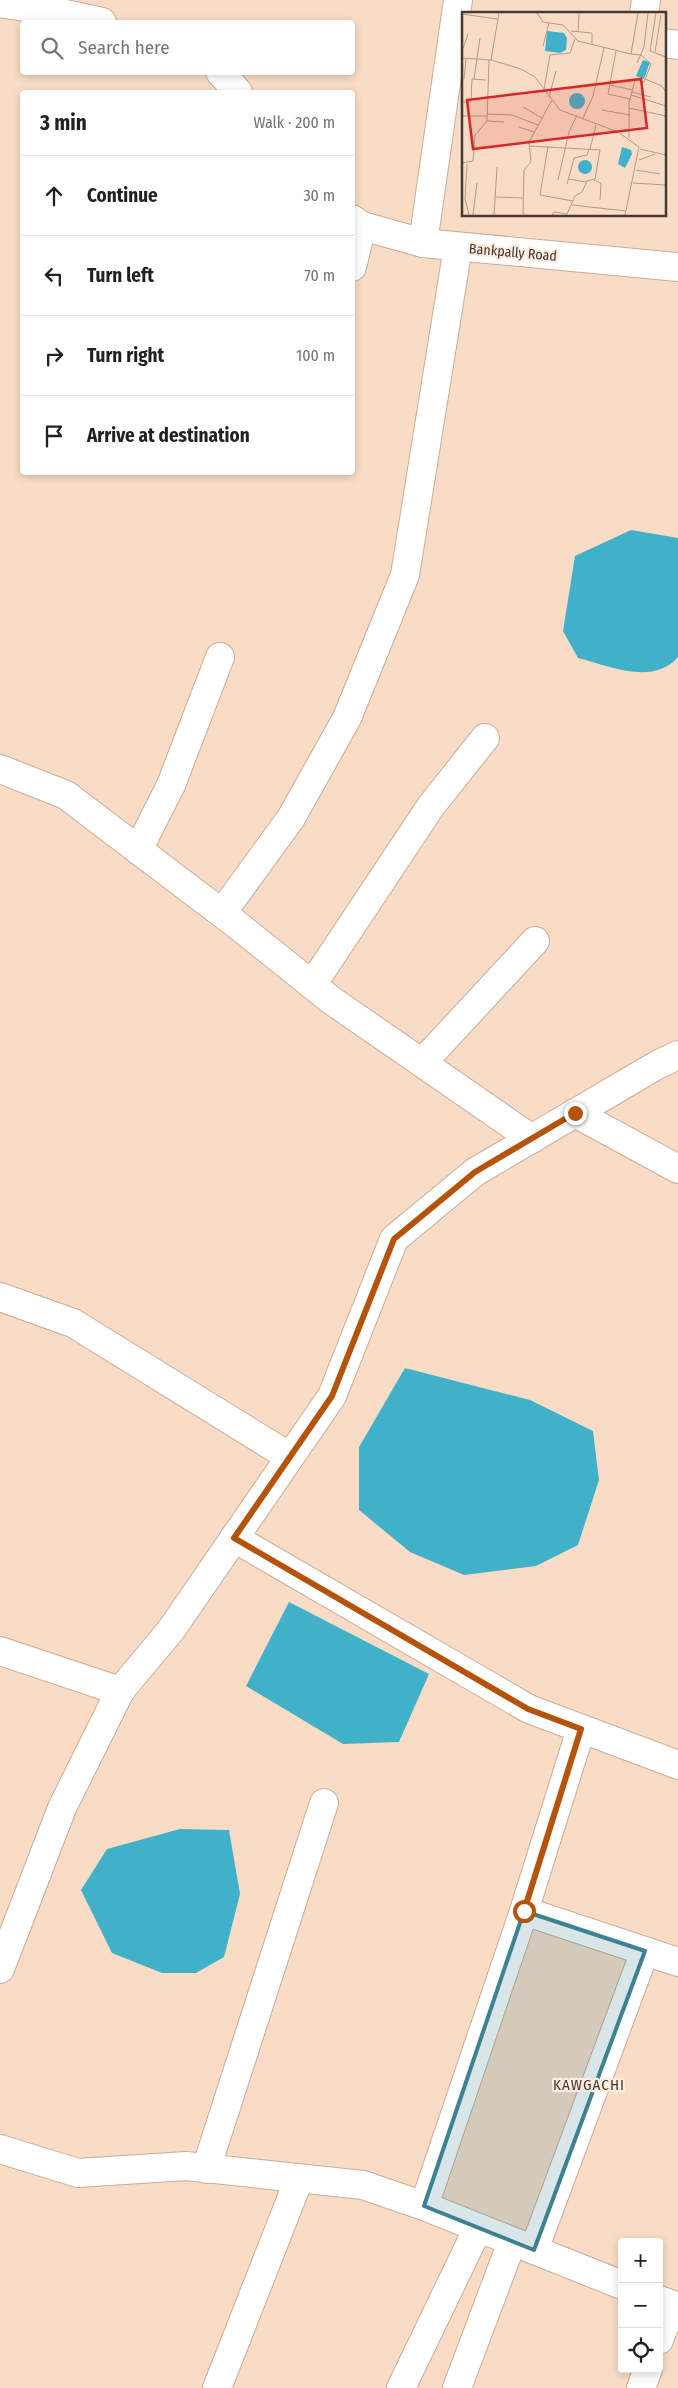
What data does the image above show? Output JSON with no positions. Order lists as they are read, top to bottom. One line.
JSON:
{"streets":{"street":["Bankpally Road"]},"districts":["KAWGACHI"],"page":{"search":"Search here","heading":["3 min","Walk · 200 m"],"list":[["Continue","30 m"],["Turn left","70 m"],["Turn right","100 m"],"Arrive at destination"],"map_buttons":["+","−"]}}
